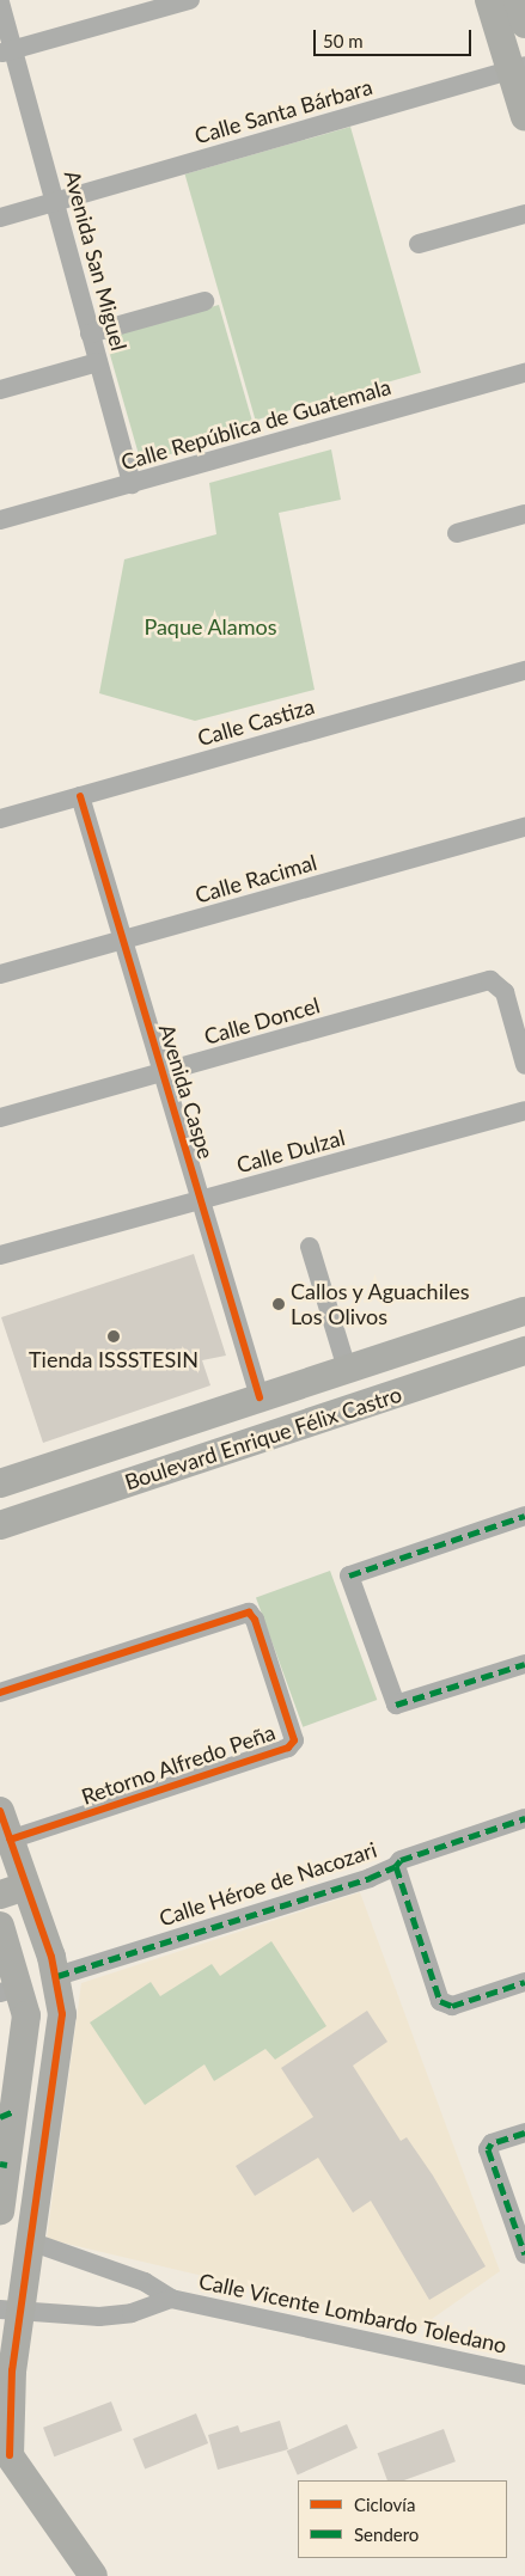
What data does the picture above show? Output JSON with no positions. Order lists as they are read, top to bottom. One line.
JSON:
{"streets":{"street":["Calle Santa Bárbara","Avenida San Miguel","Calle República de Guatemala","Calle Castiza","Calle Racimal","Calle Doncel","Avenida Caspe","Calle Dulzal","Boulevard Enrique Félix Castro","Retorno Alfredo Peña","Calle Héroe de Nacozari","Calle Vicente Lombardo Toledano"]},"crossings":[["Calle Santa Bárbara","Avenida San Miguel"],["Avenida San Miguel","Calle República de Guatemala"],["Calle Castiza","Avenida Caspe"],["Calle Racimal","Avenida Caspe"],["Calle Doncel","Avenida Caspe"],["Avenida Caspe","Calle Dulzal"],["Avenida Caspe","Boulevard Enrique Félix Castro"]],"parks":["Paque Alamos"],"places":["Callos y Aguachiles Los Olivos","Tienda ISSSTESIN"],"legend":["Ciclovía","Sendero"],"scale_bar":"50 m"}
